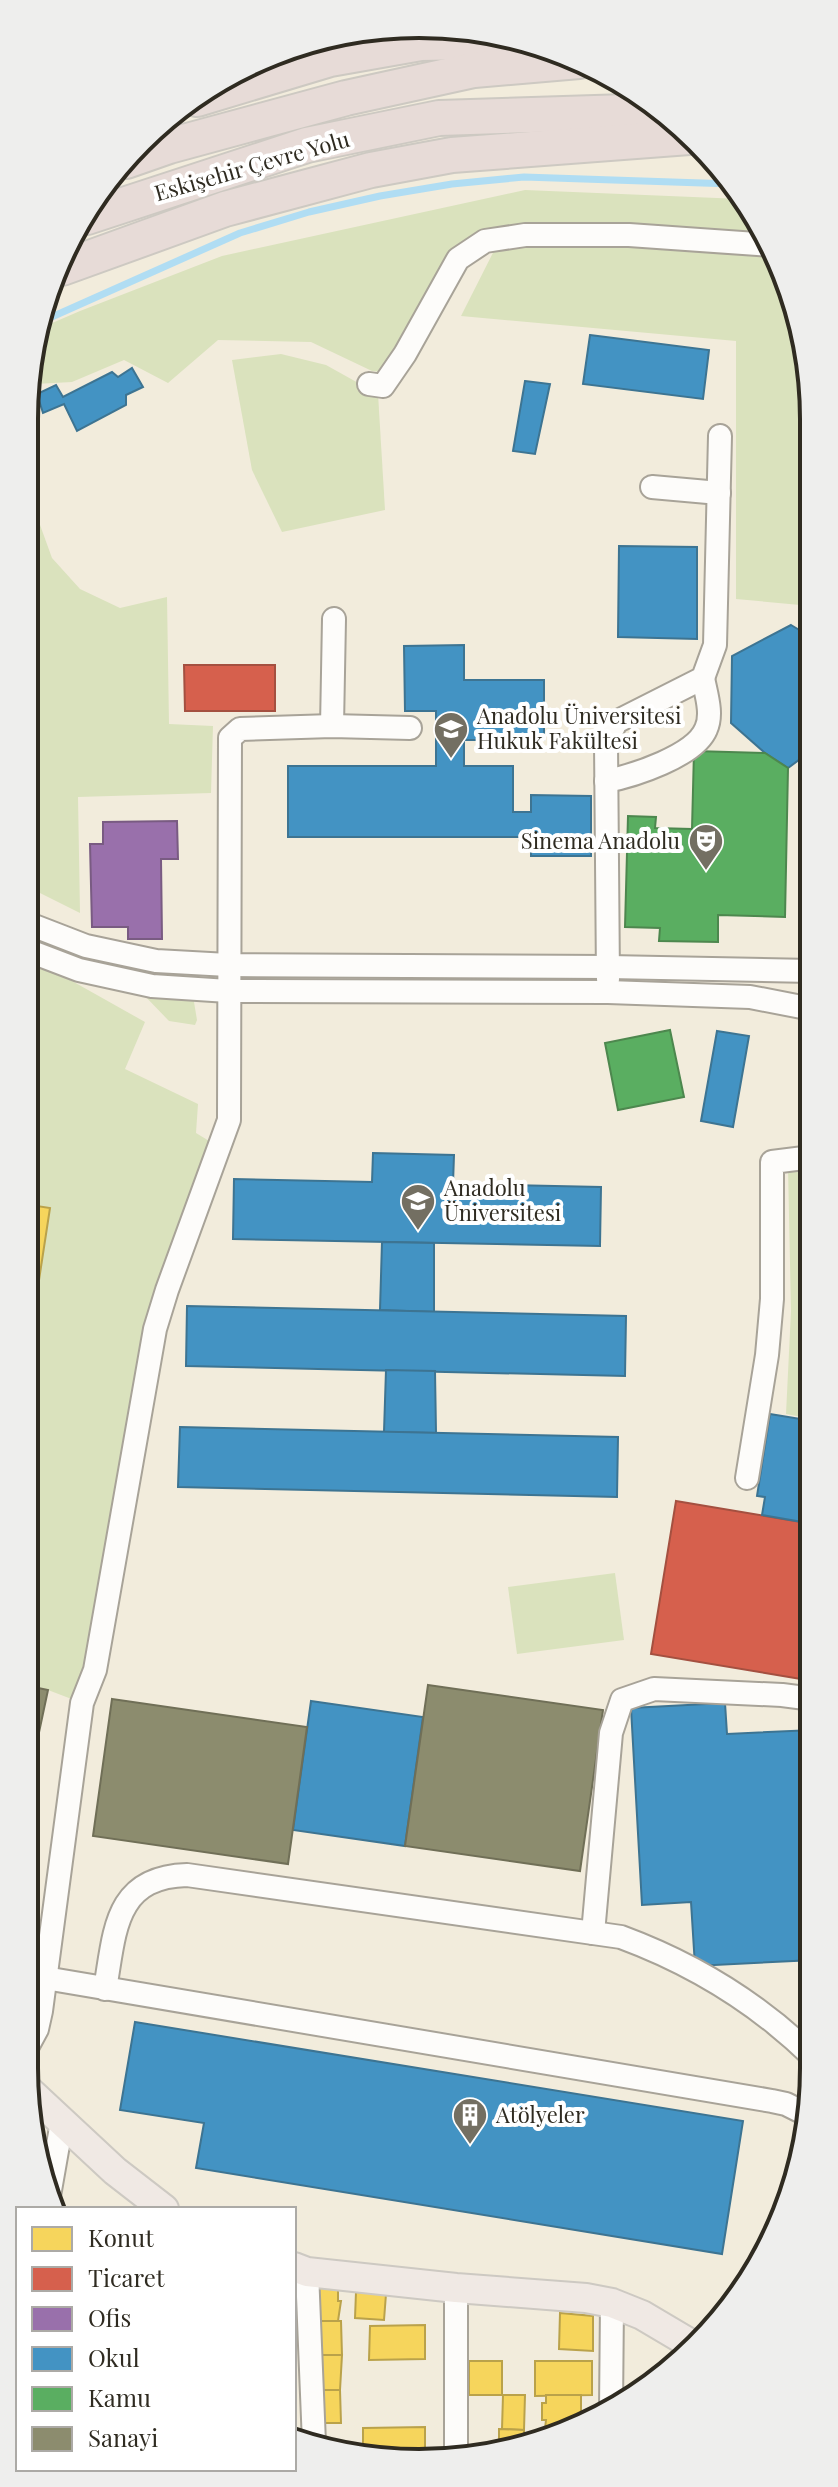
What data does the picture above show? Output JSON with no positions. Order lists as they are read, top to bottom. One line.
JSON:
{"streets":{"highway":["Eskişehir Çevre Yolu"]},"places":{"school or university":["Anadolu Üniversitesi Hukuk Fakültesi","Anadolu Üniversitesi"],"theatre":["Sinema Anadolu"],"building":["Atölyeler"]},"legend":["Konut","Ticaret","Ofis","Okul","Kamu","Sanayi"]}
